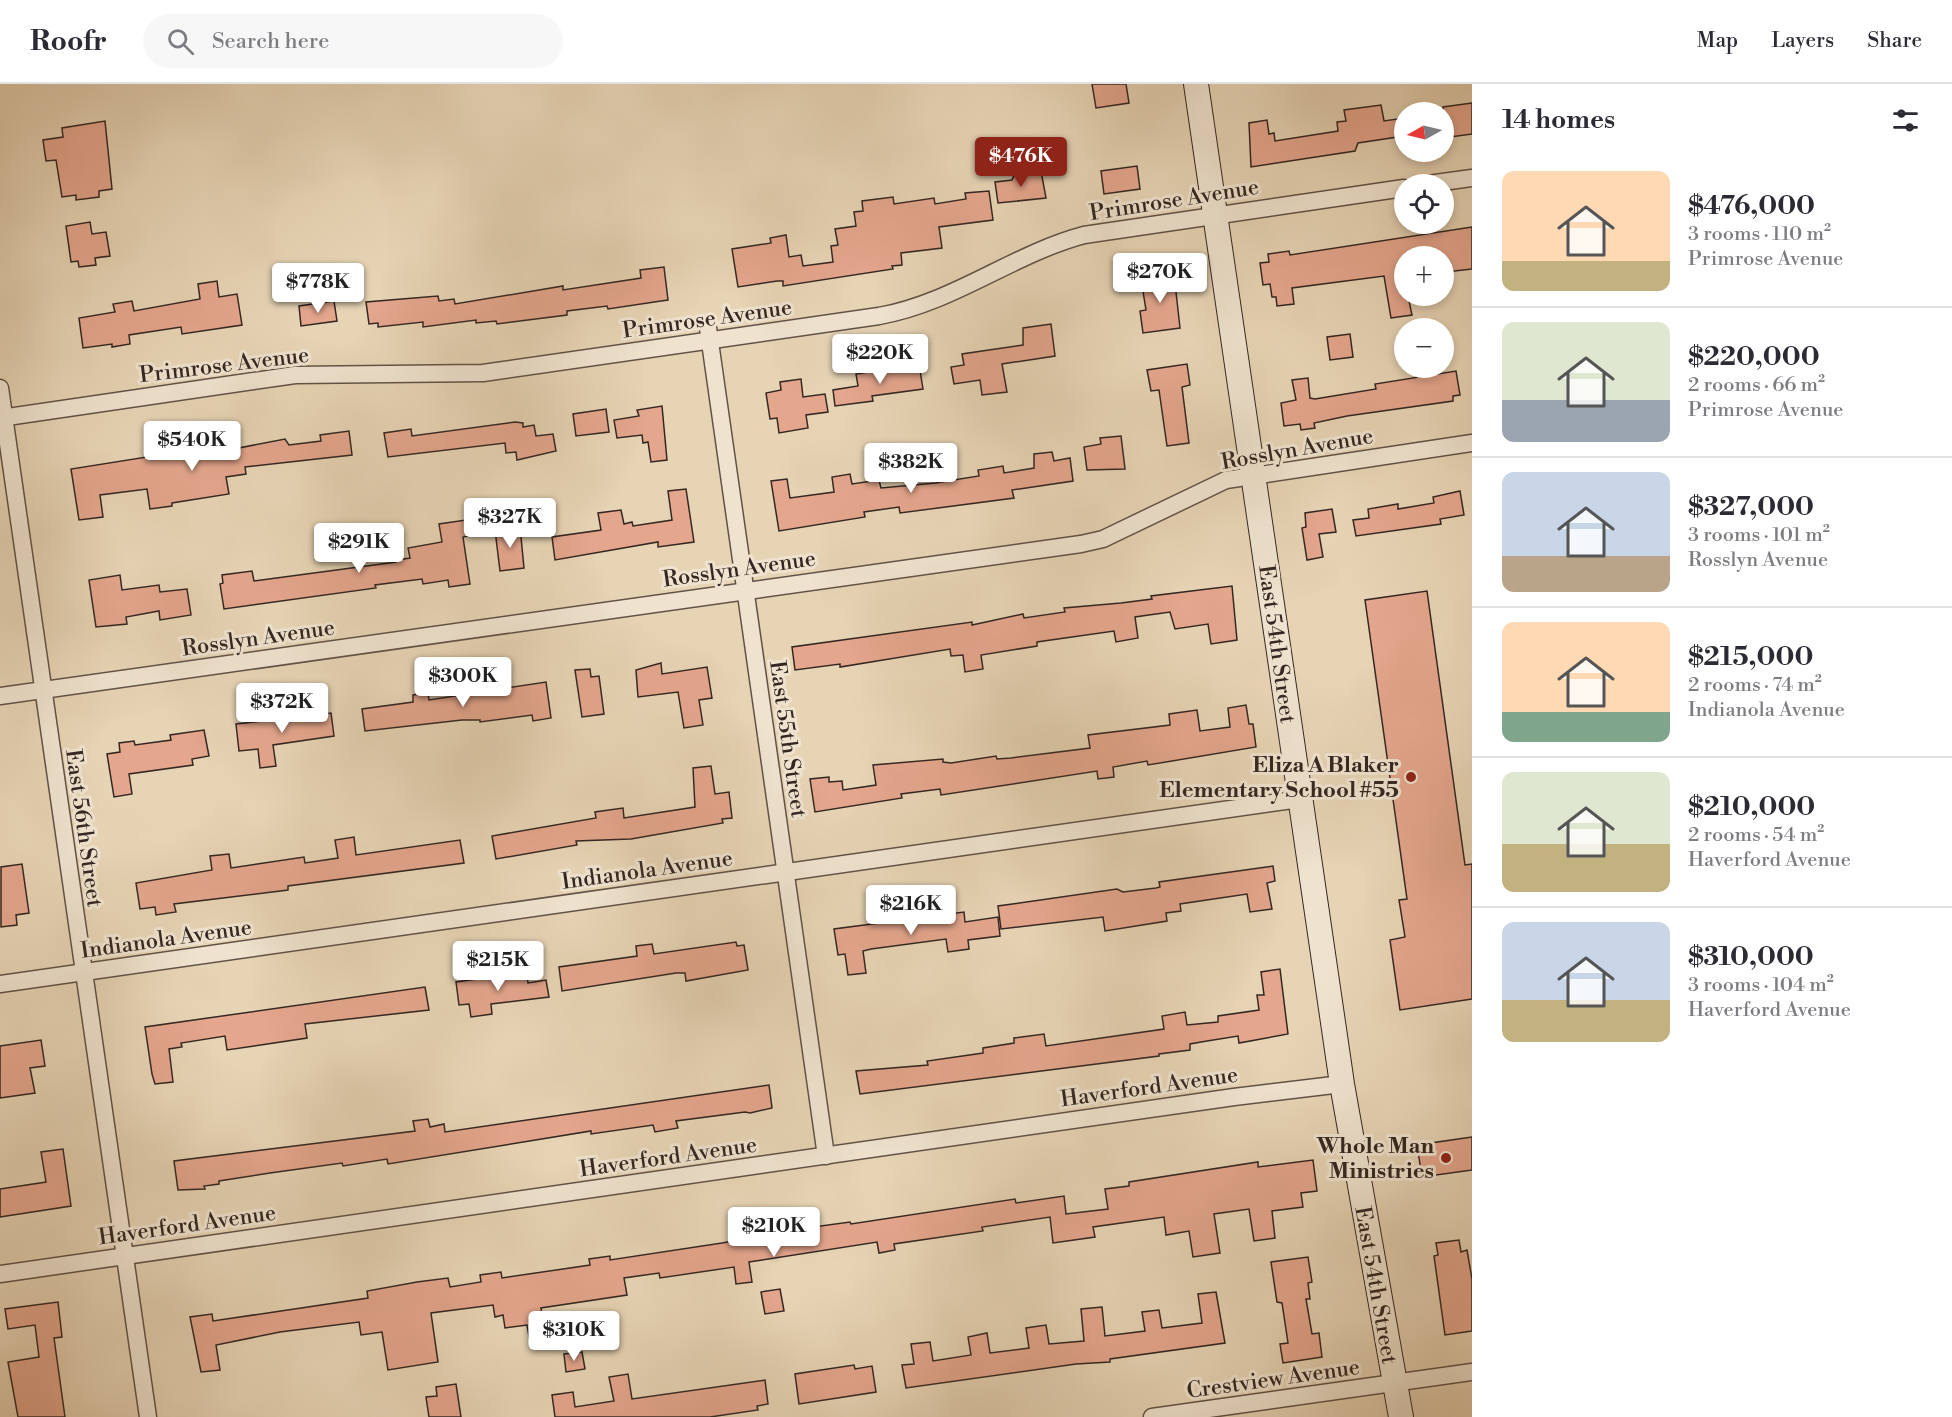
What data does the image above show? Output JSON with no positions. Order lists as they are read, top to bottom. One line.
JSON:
{"streets":{"street":["Primrose Avenue","Rosslyn Avenue","East 54th Street","East 55th Street","East 56th Street","Indianola Avenue","Haverford Avenue","Crestview Avenue"]},"crossings":[["Primrose Avenue","East 54th Street"],["Primrose Avenue","East 55th Street"],["Primrose Avenue","East 56th Street"],["Rosslyn Avenue","East 54th Street"],["Rosslyn Avenue","East 55th Street"],["Rosslyn Avenue","East 56th Street"],["East 54th Street","Indianola Avenue"],["East 54th Street","Haverford Avenue"],["East 54th Street","Crestview Avenue"],["East 55th Street","Indianola Avenue"],["East 55th Street","Haverford Avenue"],["East 56th Street","Indianola Avenue"],["East 56th Street","Haverford Avenue"]],"places":["Eliza A Blaker Elementary School #55","Whole Man Ministries"],"north":"left","page":{"header":"Roofr","search":"Search here","nav":["Map","Layers","Share"],"heading":"14 homes","map_buttons":["+","−"],"price":["$476K","$270K","$778K","$220K","$540K","$382K","$327K","$291K","$300K","$372K","$216K","$215K","$210K","$310K"],"list":[{"name":"$476,000","note":"3 rooms · 110 m² · Primrose Avenue"},{"name":"$220,000","note":"2 rooms · 66 m² · Primrose Avenue"},{"name":"$327,000","note":"3 rooms · 101 m² · Rosslyn Avenue"},{"name":"$215,000","note":"2 rooms · 74 m² · Indianola Avenue"},{"name":"$210,000","note":"2 rooms · 54 m² · Haverford Avenue"},{"name":"$310,000","note":"3 rooms · 104 m² · Haverford Avenue"}]}}
